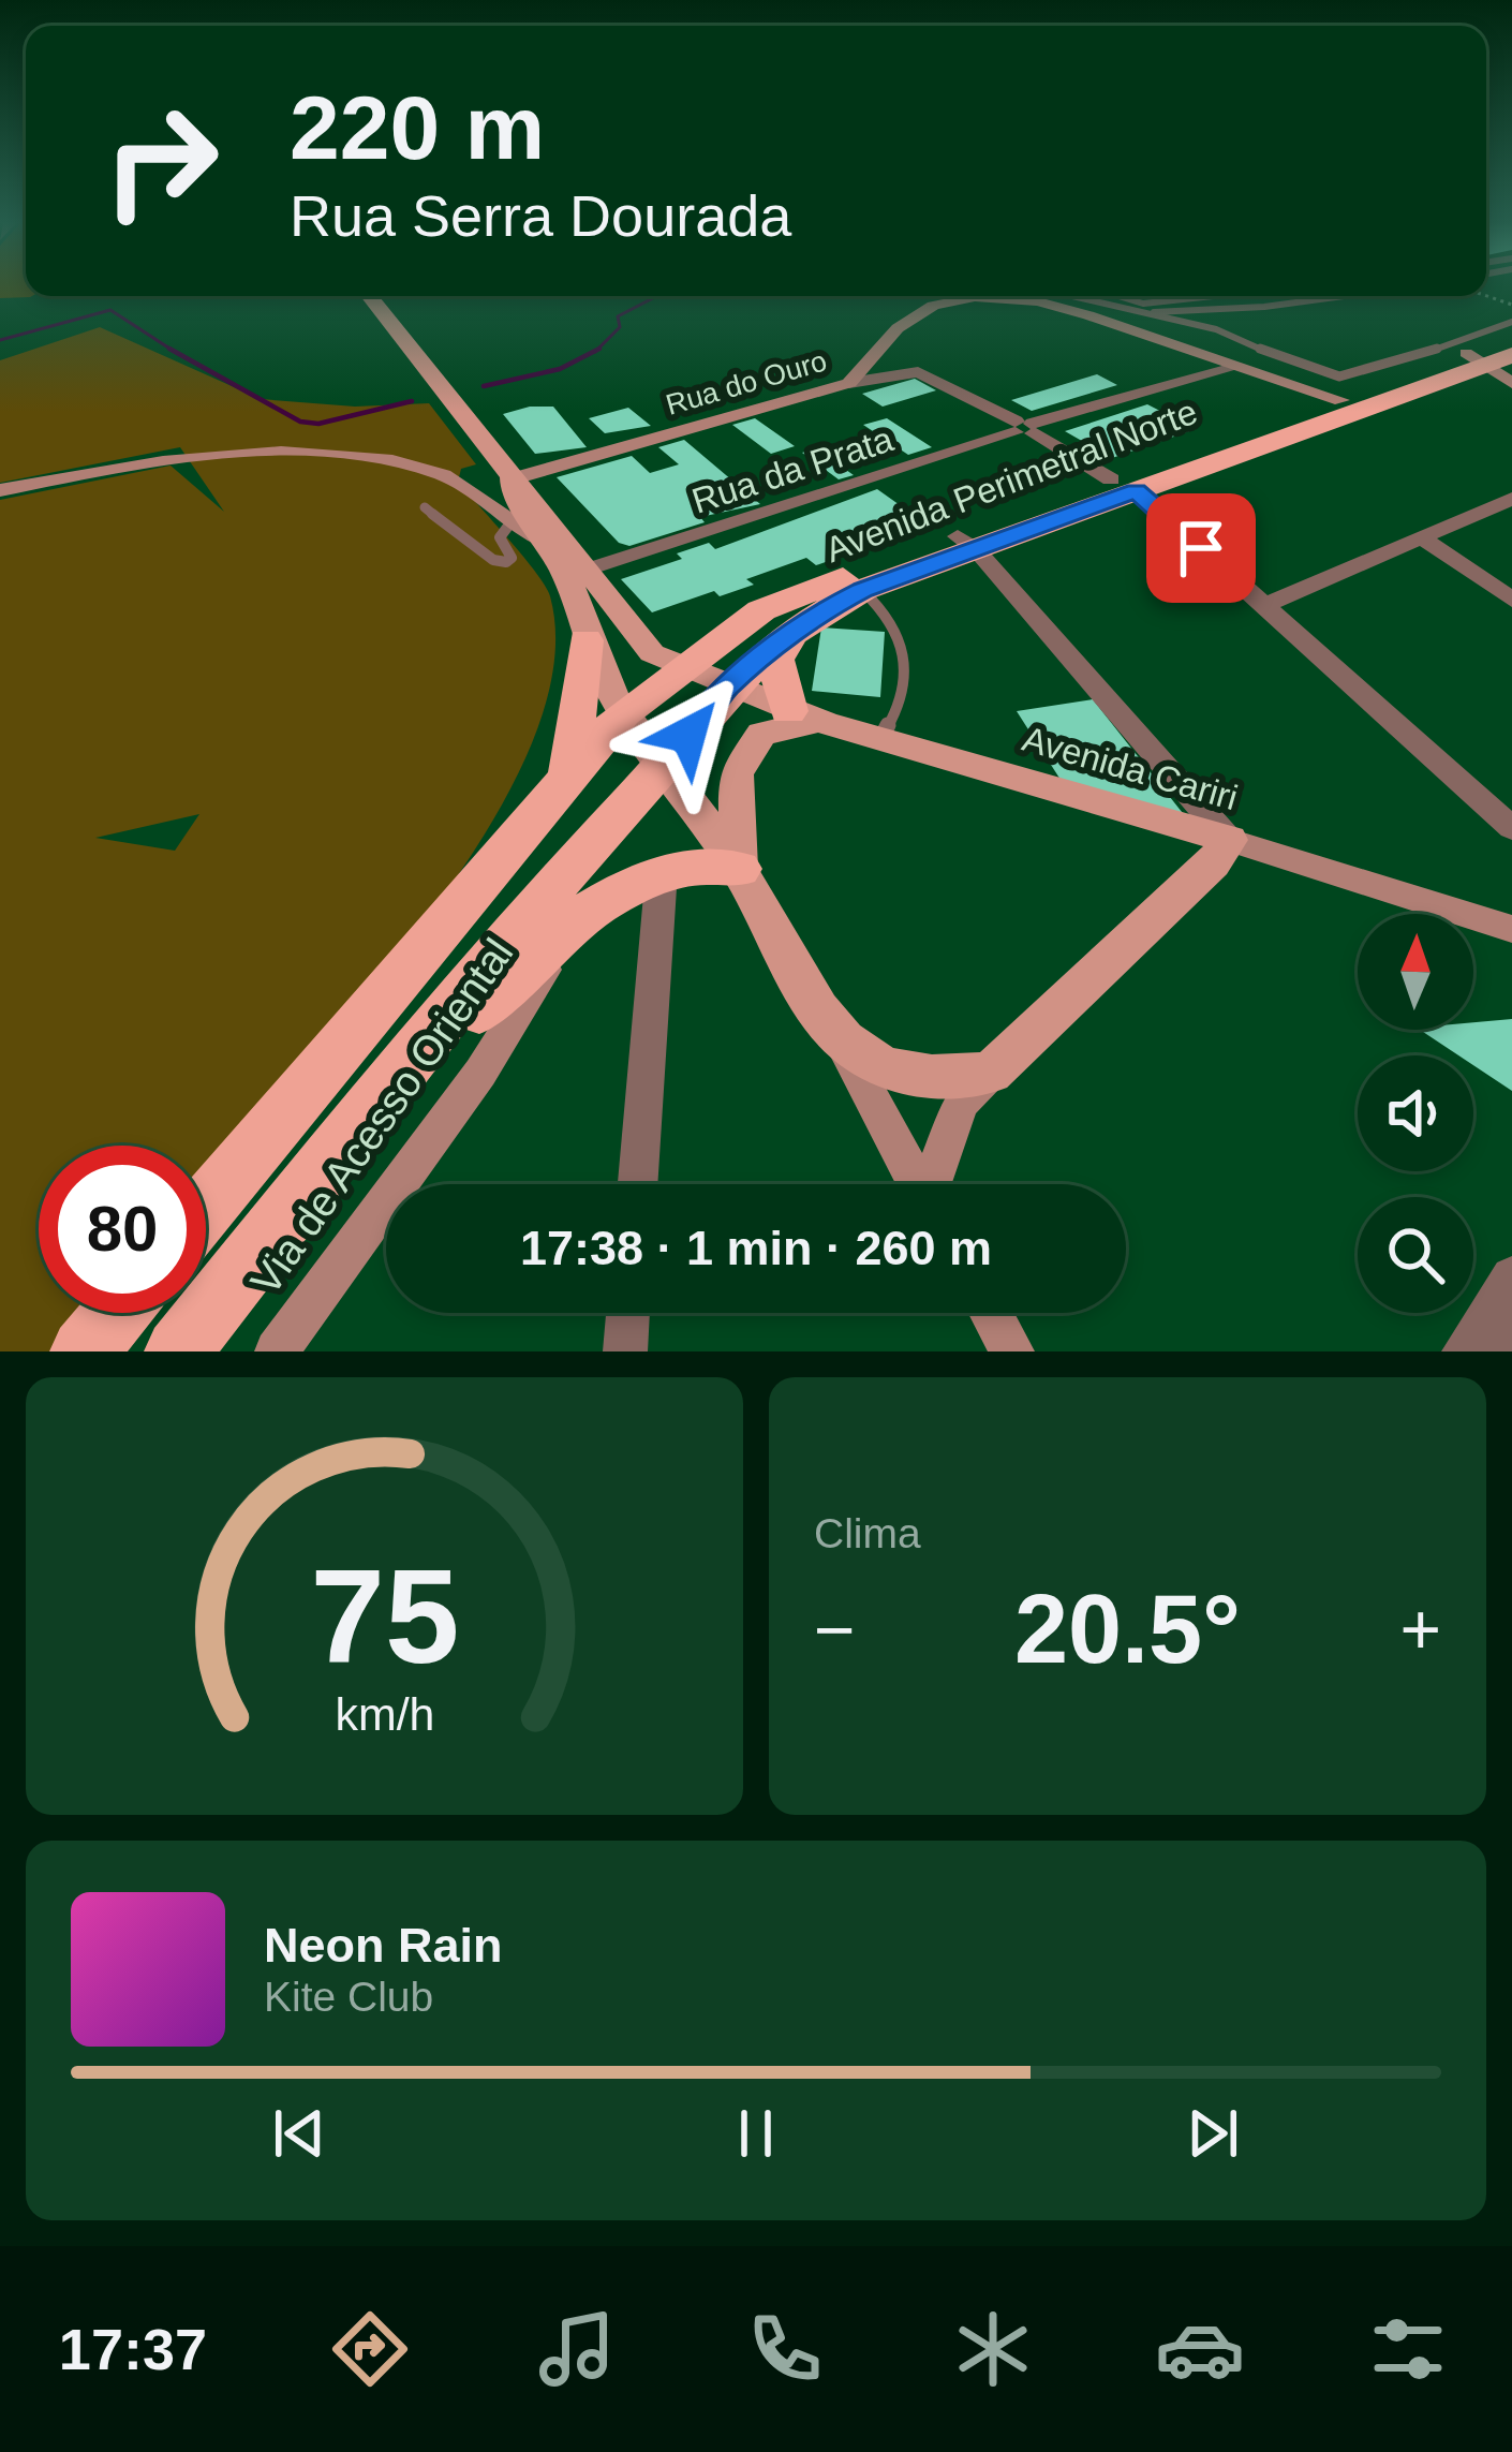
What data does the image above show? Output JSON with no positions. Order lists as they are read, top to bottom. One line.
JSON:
{"streets":{"highway":["Avenida Perimetral Norte"],"main road":["Avenida Cariri"],"street":["Rua do Ouro","Rua da Prata","Via de Acesso Oriental"]},"crossings":[["Rua do Ouro","Rua da Prata"],["Rua do Ouro","Avenida Perimetral Norte"],["Rua do Ouro","Avenida Cariri"],["Rua da Prata","Avenida Cariri"],["Avenida Perimetral Norte","Avenida Cariri"]],"north":"top","page":{"turn":["220 m","Rua Serra Dourada"],"limit":"80","trip":"17:38 · 1 min · 260 m","tile":"Clima","heat":["−","20.5°","+"],"song":["Neon Rain","Kite Club"],"tabs":"17:37","gauge":["75","km/h"]}}
